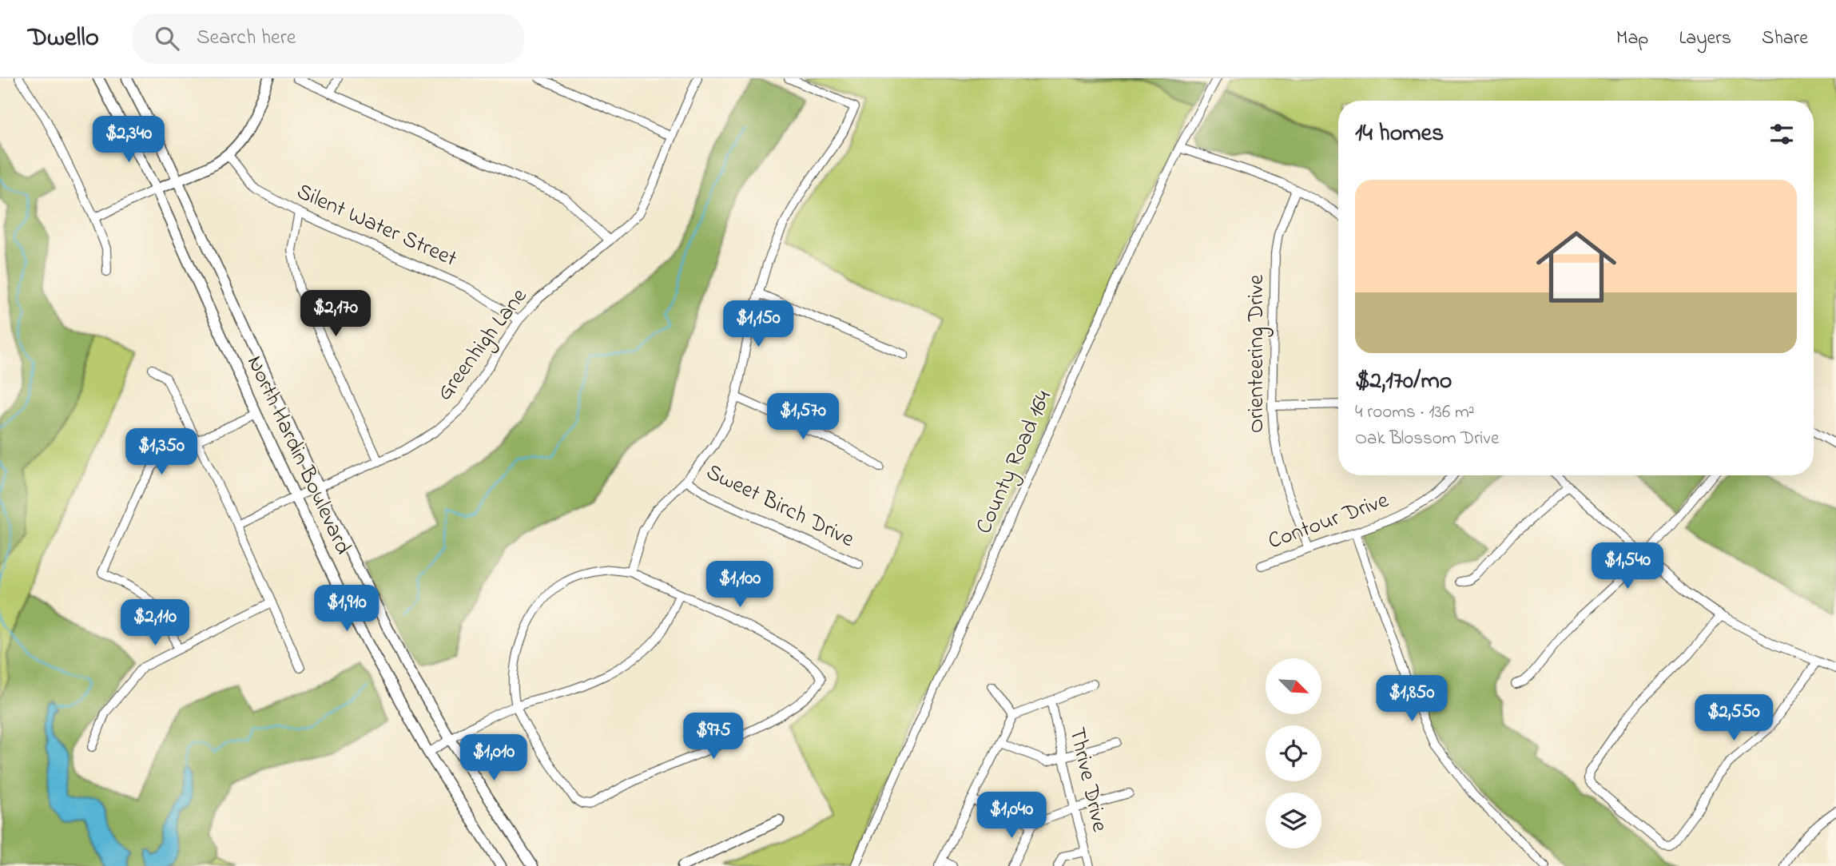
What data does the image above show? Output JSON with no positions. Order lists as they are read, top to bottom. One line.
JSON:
{"streets":{"street":["Silent Water Street","Greenhigh Lane","Orienteering Drive","North Hardin Boulevard","County Road 164","Sweet Birch Drive","Contour Drive","Thrive Drive"]},"crossings":[["Silent Water Street","Greenhigh Lane"],["Greenhigh Lane","North Hardin Boulevard"],["Orienteering Drive","Contour Drive"]],"north":"bottom right","page":{"header":"Dwello","search":"Search here","nav":["Map","Layers","Share"],"heading":"14 homes","price":["$2,340","$2,170","$1,150","$1,570","$1,350","$1,540","$1,100","$1,910","$2,110","$1,850","$2,550","$975","$1,010","$1,040"],"list":[{"name":"$2,170/mo","note":"4 rooms · 136 m² · Oak Blossom Drive"}]}}
